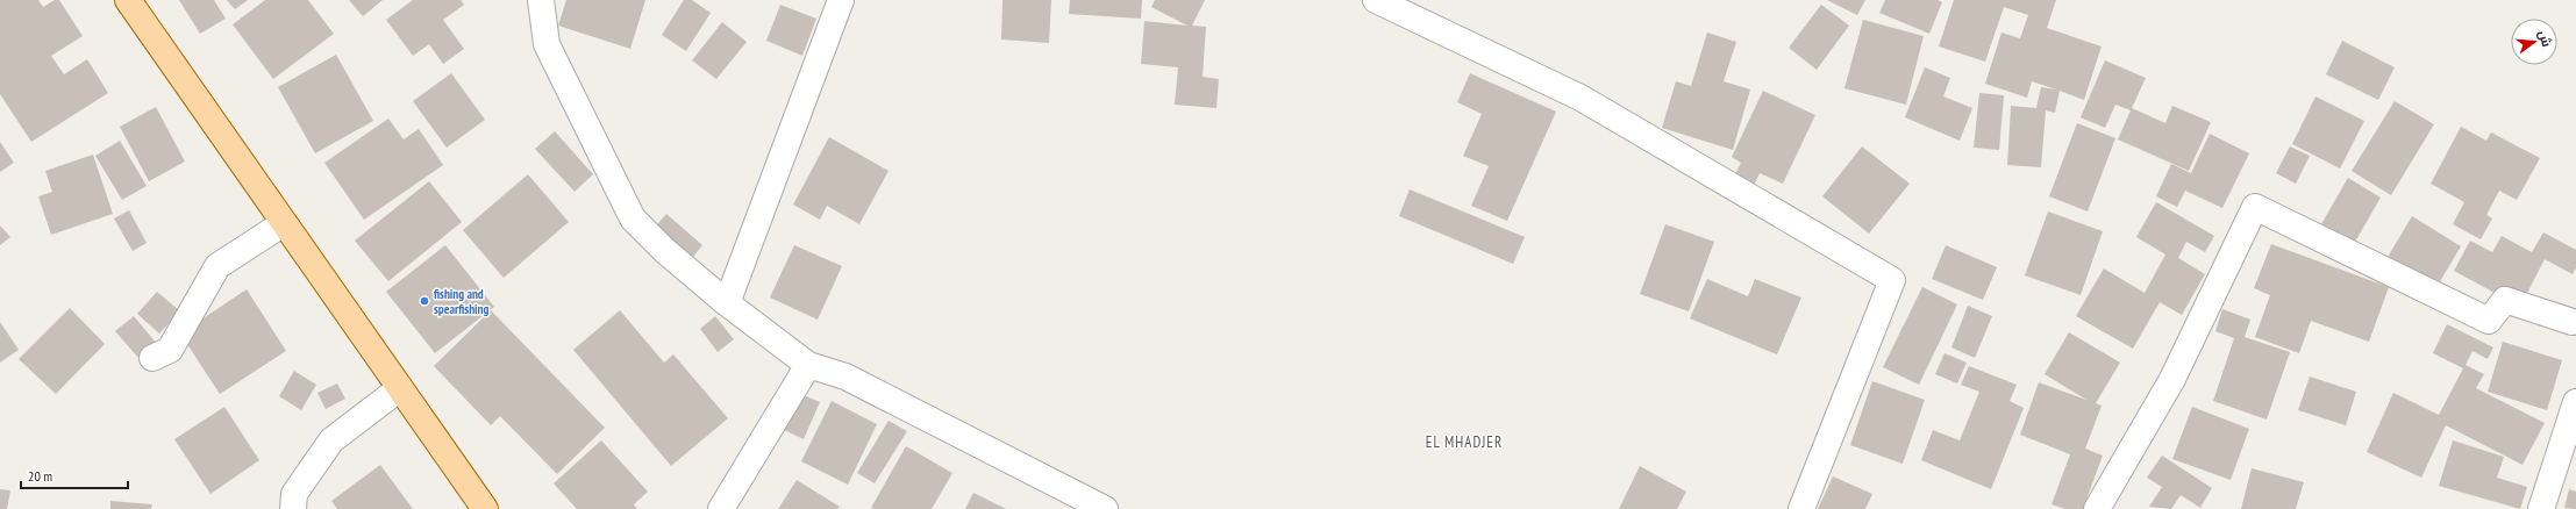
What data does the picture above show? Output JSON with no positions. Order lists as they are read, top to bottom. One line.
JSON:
{"districts":["EL MHADJER"],"places":["fishing and spearfishing"],"scale_bar":"20 m","north":"right"}
